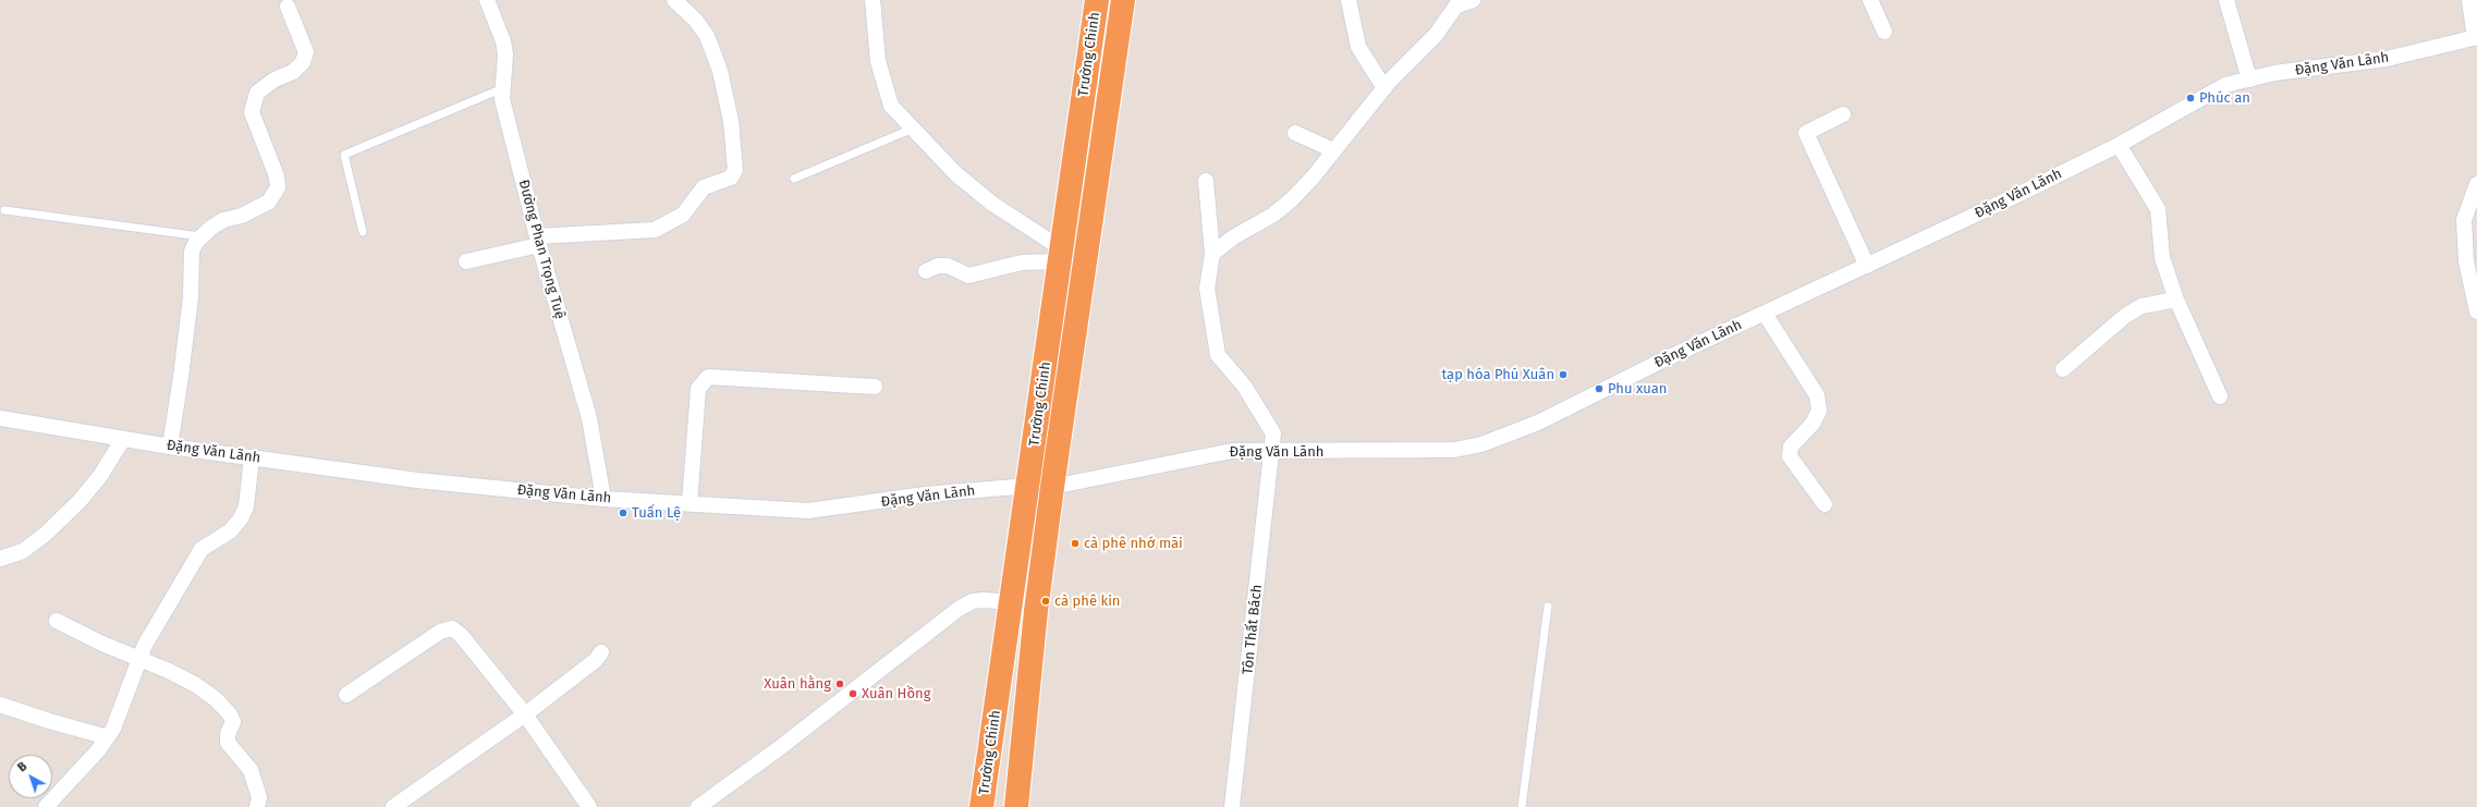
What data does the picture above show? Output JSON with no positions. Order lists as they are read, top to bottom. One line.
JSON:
{"streets":{"highway":["Trường Chinh"],"street":["Đặng Văn Lãnh","Đường Phan Trọng Tuệ","Tôn Thất Bách"]},"crossings":[["Trường Chinh","Đặng Văn Lãnh"],["Đặng Văn Lãnh","Đường Phan Trọng Tuệ"],["Đặng Văn Lãnh","Tôn Thất Bách"]],"places":["Phúc an","tạp hóa Phú Xuân","Phu xuan","Tuấn Lệ","cà phê nhớ mãi","cà phê kin","Xuân hằng","Xuân Hồng"],"north":"top left"}
